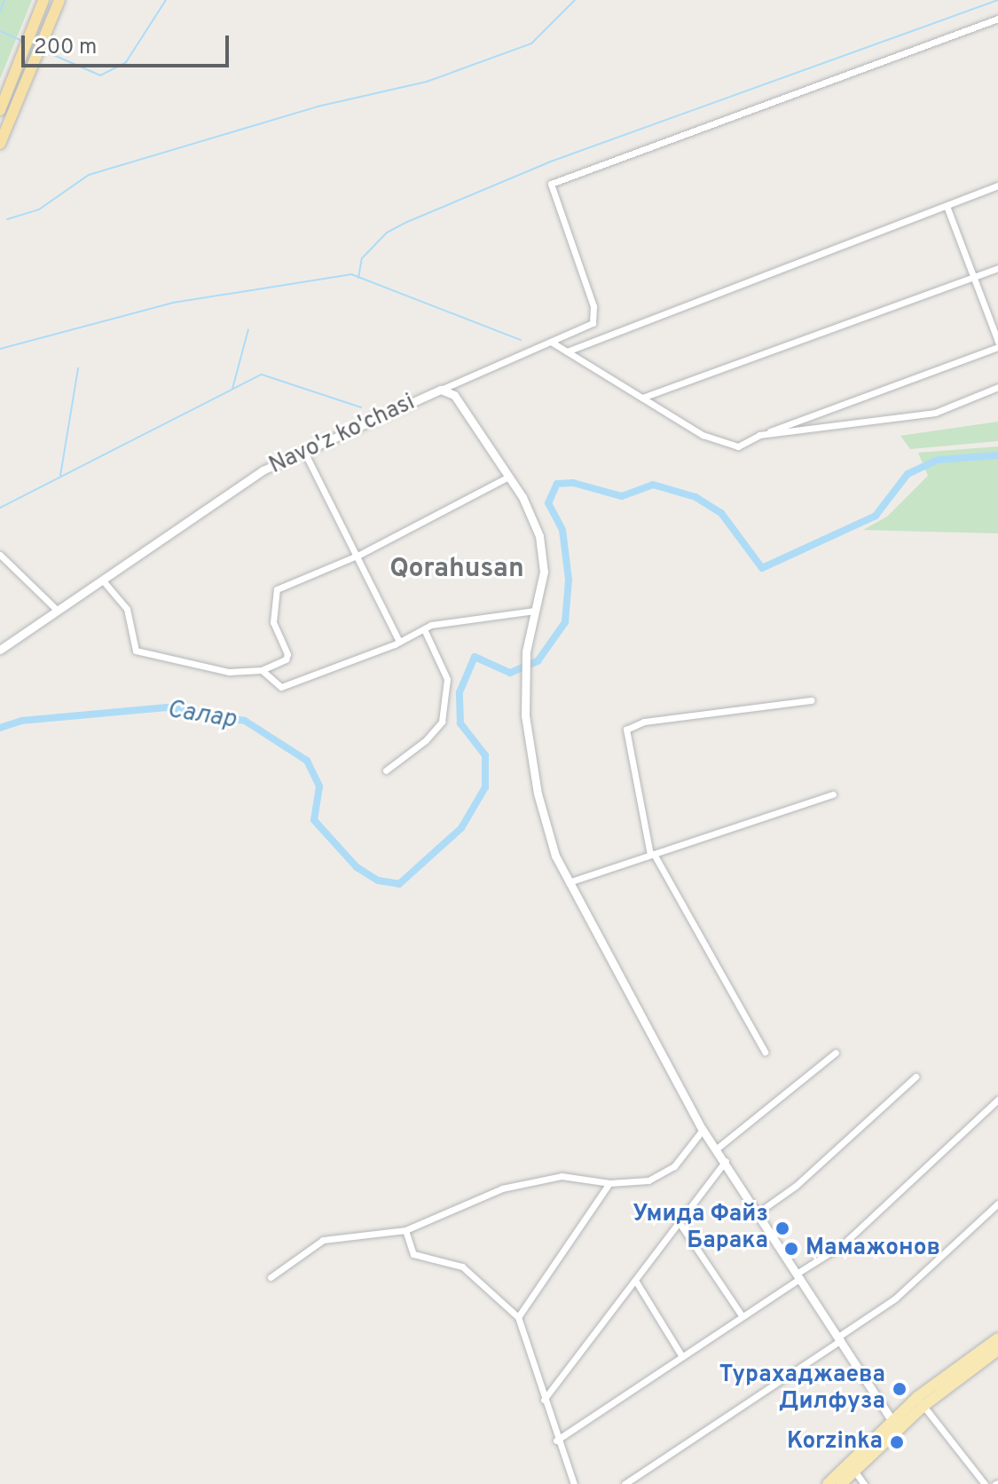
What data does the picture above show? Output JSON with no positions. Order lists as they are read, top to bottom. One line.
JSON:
{"streets":{"street":["Navo'z ko'chasi"]},"districts":["Qorahusan"],"water":["Салар"],"places":["Умида Файз Барака","Мамажонов","Турахаджаева Дилфуза","Korzinka"],"scale_bar":"200 m"}
